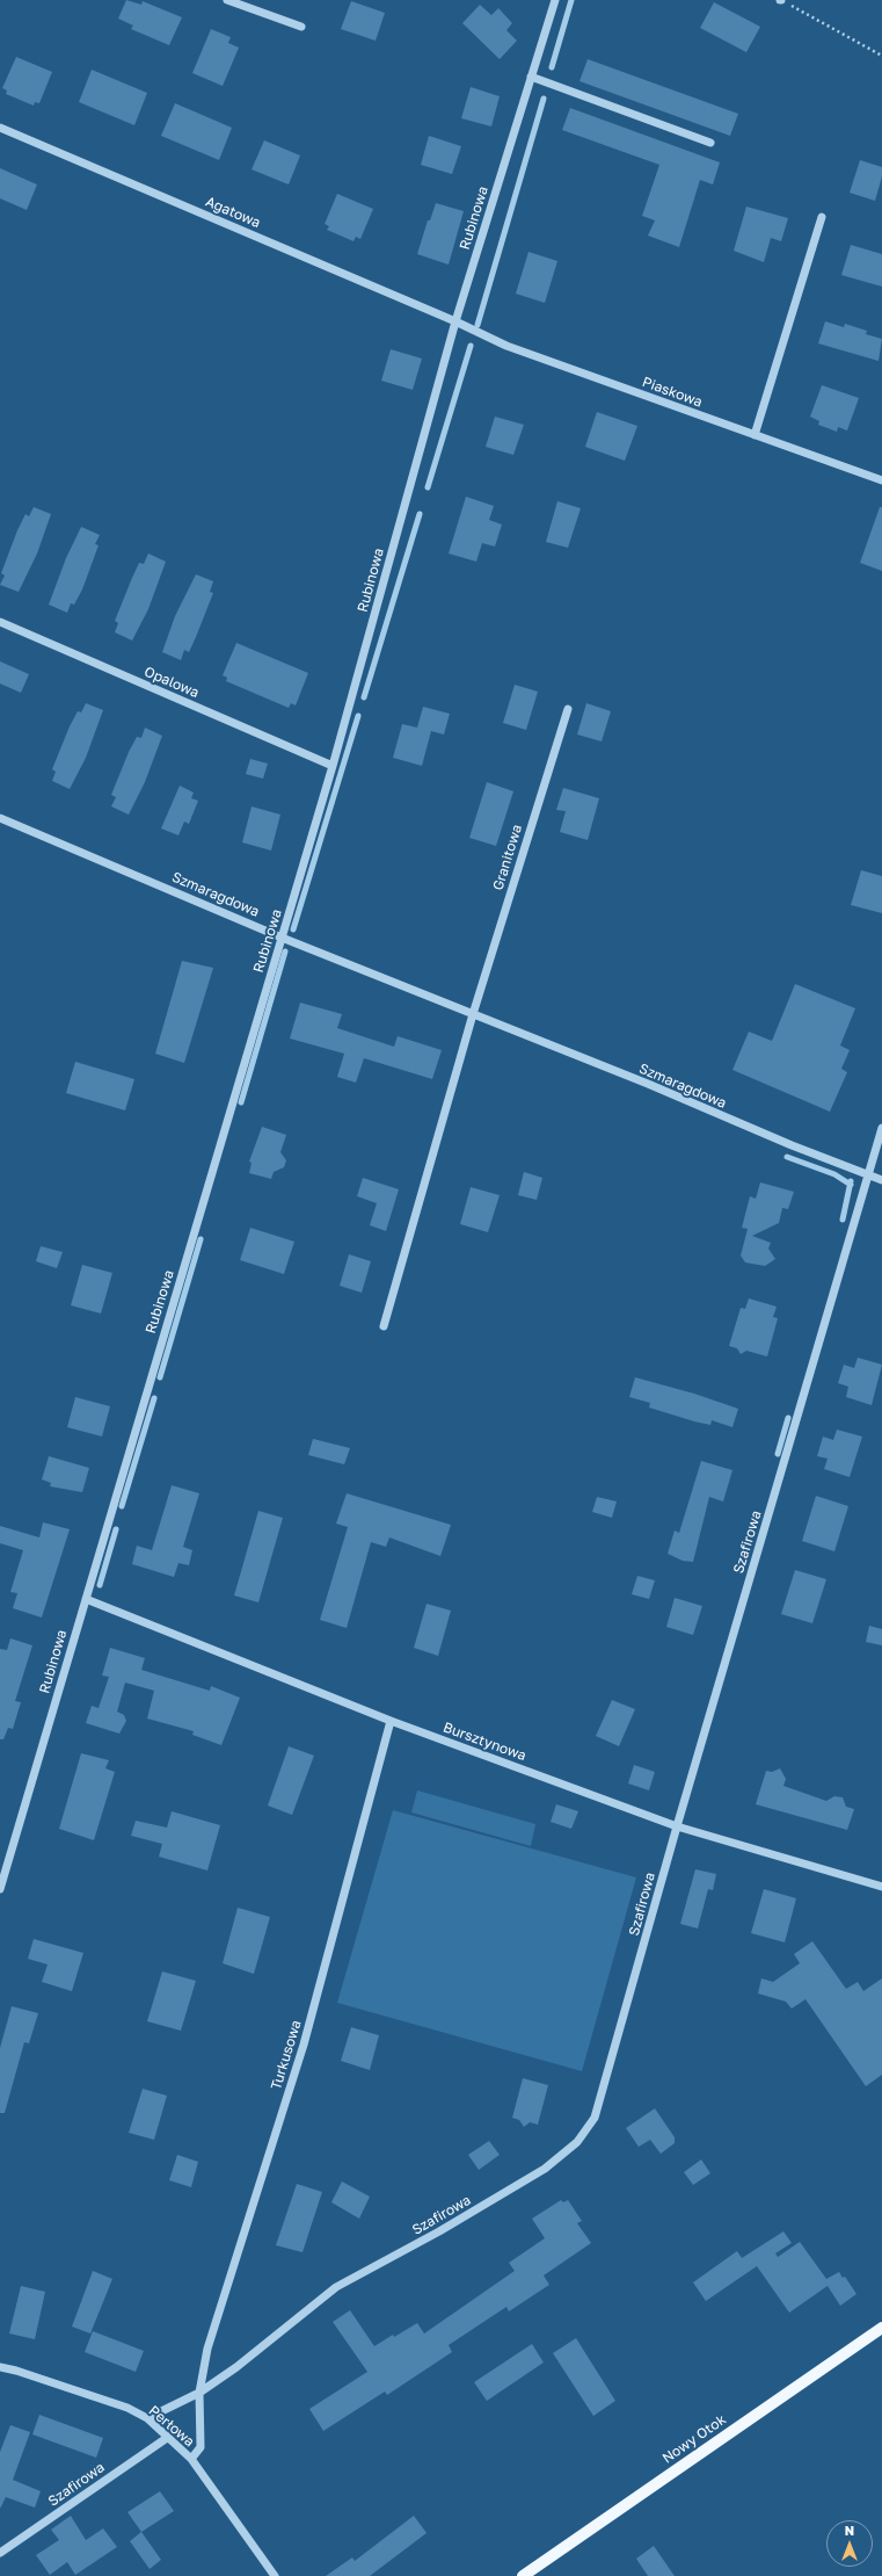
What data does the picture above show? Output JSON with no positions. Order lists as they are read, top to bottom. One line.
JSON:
{"streets":{"main road":["Nowy Otok"],"street":["Agatowa","Rubinowa","Piaskowa","Opalowa","Granitowa","Szmaragdowa","Szafirowa","Bursztynowa","Turkusowa","Perłowa"]},"crossings":[["Agatowa","Rubinowa"],["Agatowa","Piaskowa"],["Rubinowa","Piaskowa"],["Rubinowa","Opalowa"],["Rubinowa","Szmaragdowa"],["Rubinowa","Bursztynowa"],["Granitowa","Szmaragdowa"],["Szmaragdowa","Szafirowa"],["Szafirowa","Bursztynowa"],["Szafirowa","Turkusowa"],["Szafirowa","Perłowa"],["Bursztynowa","Turkusowa"],["Turkusowa","Perłowa"]],"north":"top"}
